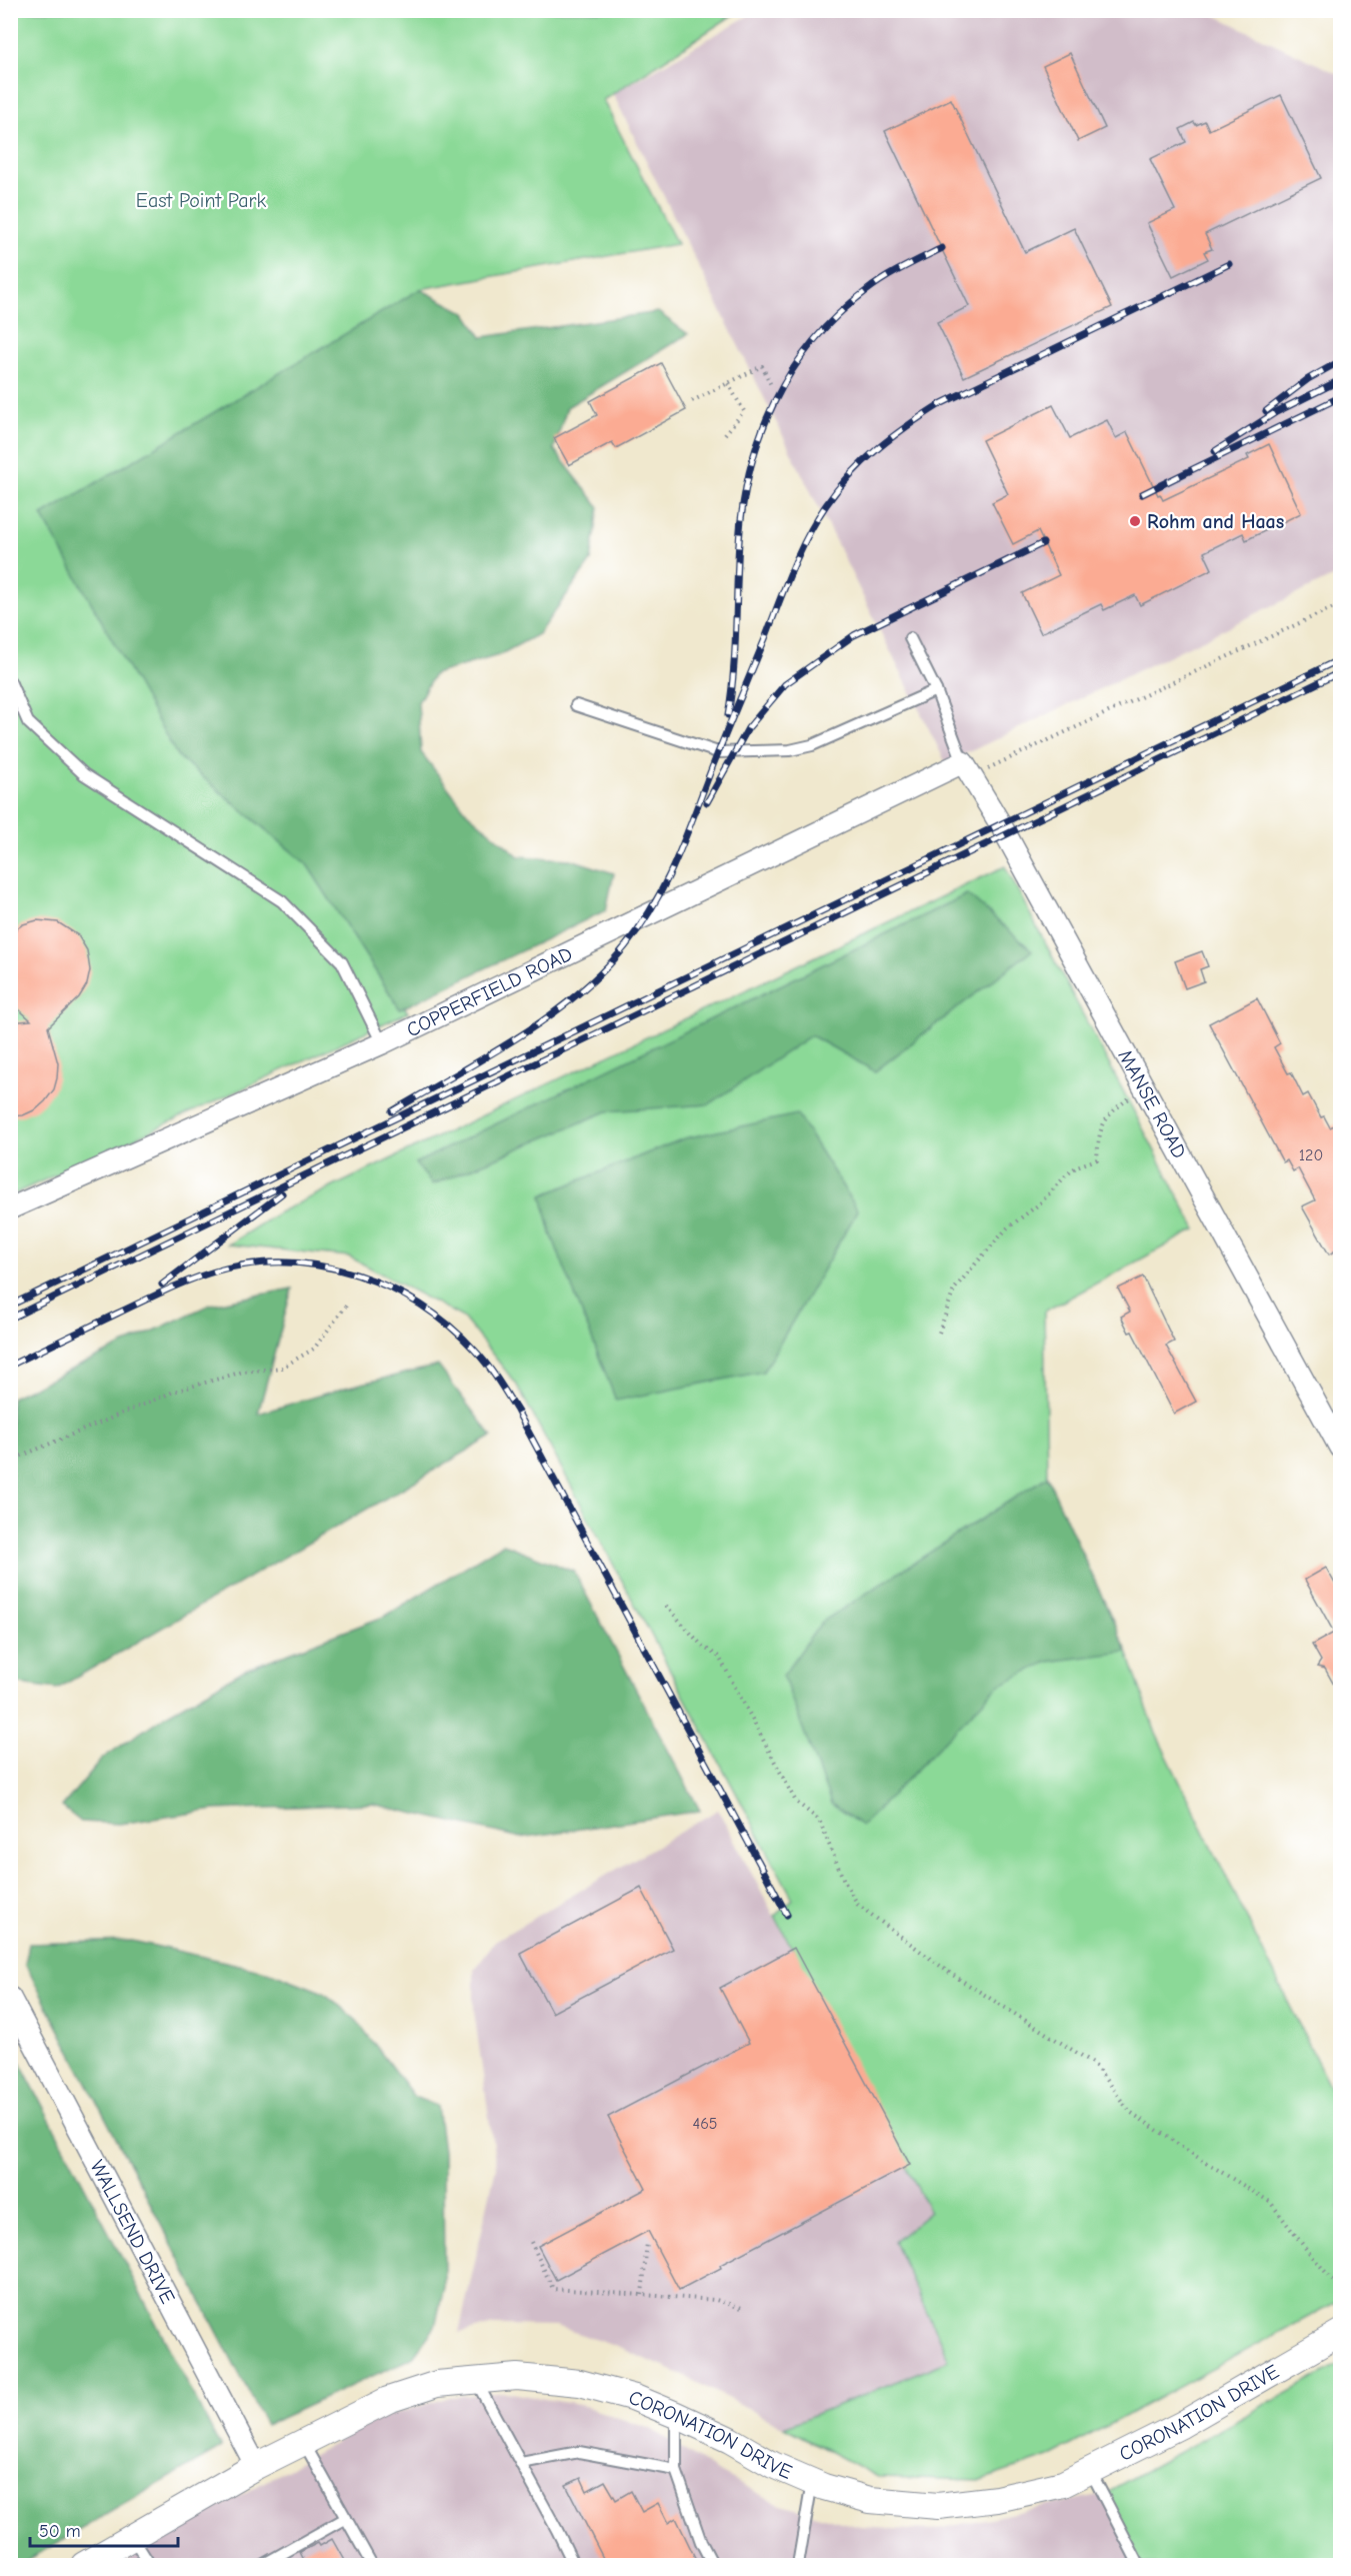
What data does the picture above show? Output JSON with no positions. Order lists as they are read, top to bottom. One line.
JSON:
{"streets":{"street":["COPPERFIELD ROAD","MANSE ROAD","WALLSEND DRIVE","CORONATION DRIVE"]},"crossings":[["COPPERFIELD ROAD","MANSE ROAD"],["WALLSEND DRIVE","CORONATION DRIVE"]],"parks":["East Point Park"],"places":["Rohm and Haas"],"house_numbers":["120","465"],"scale_bar":"50 m"}
